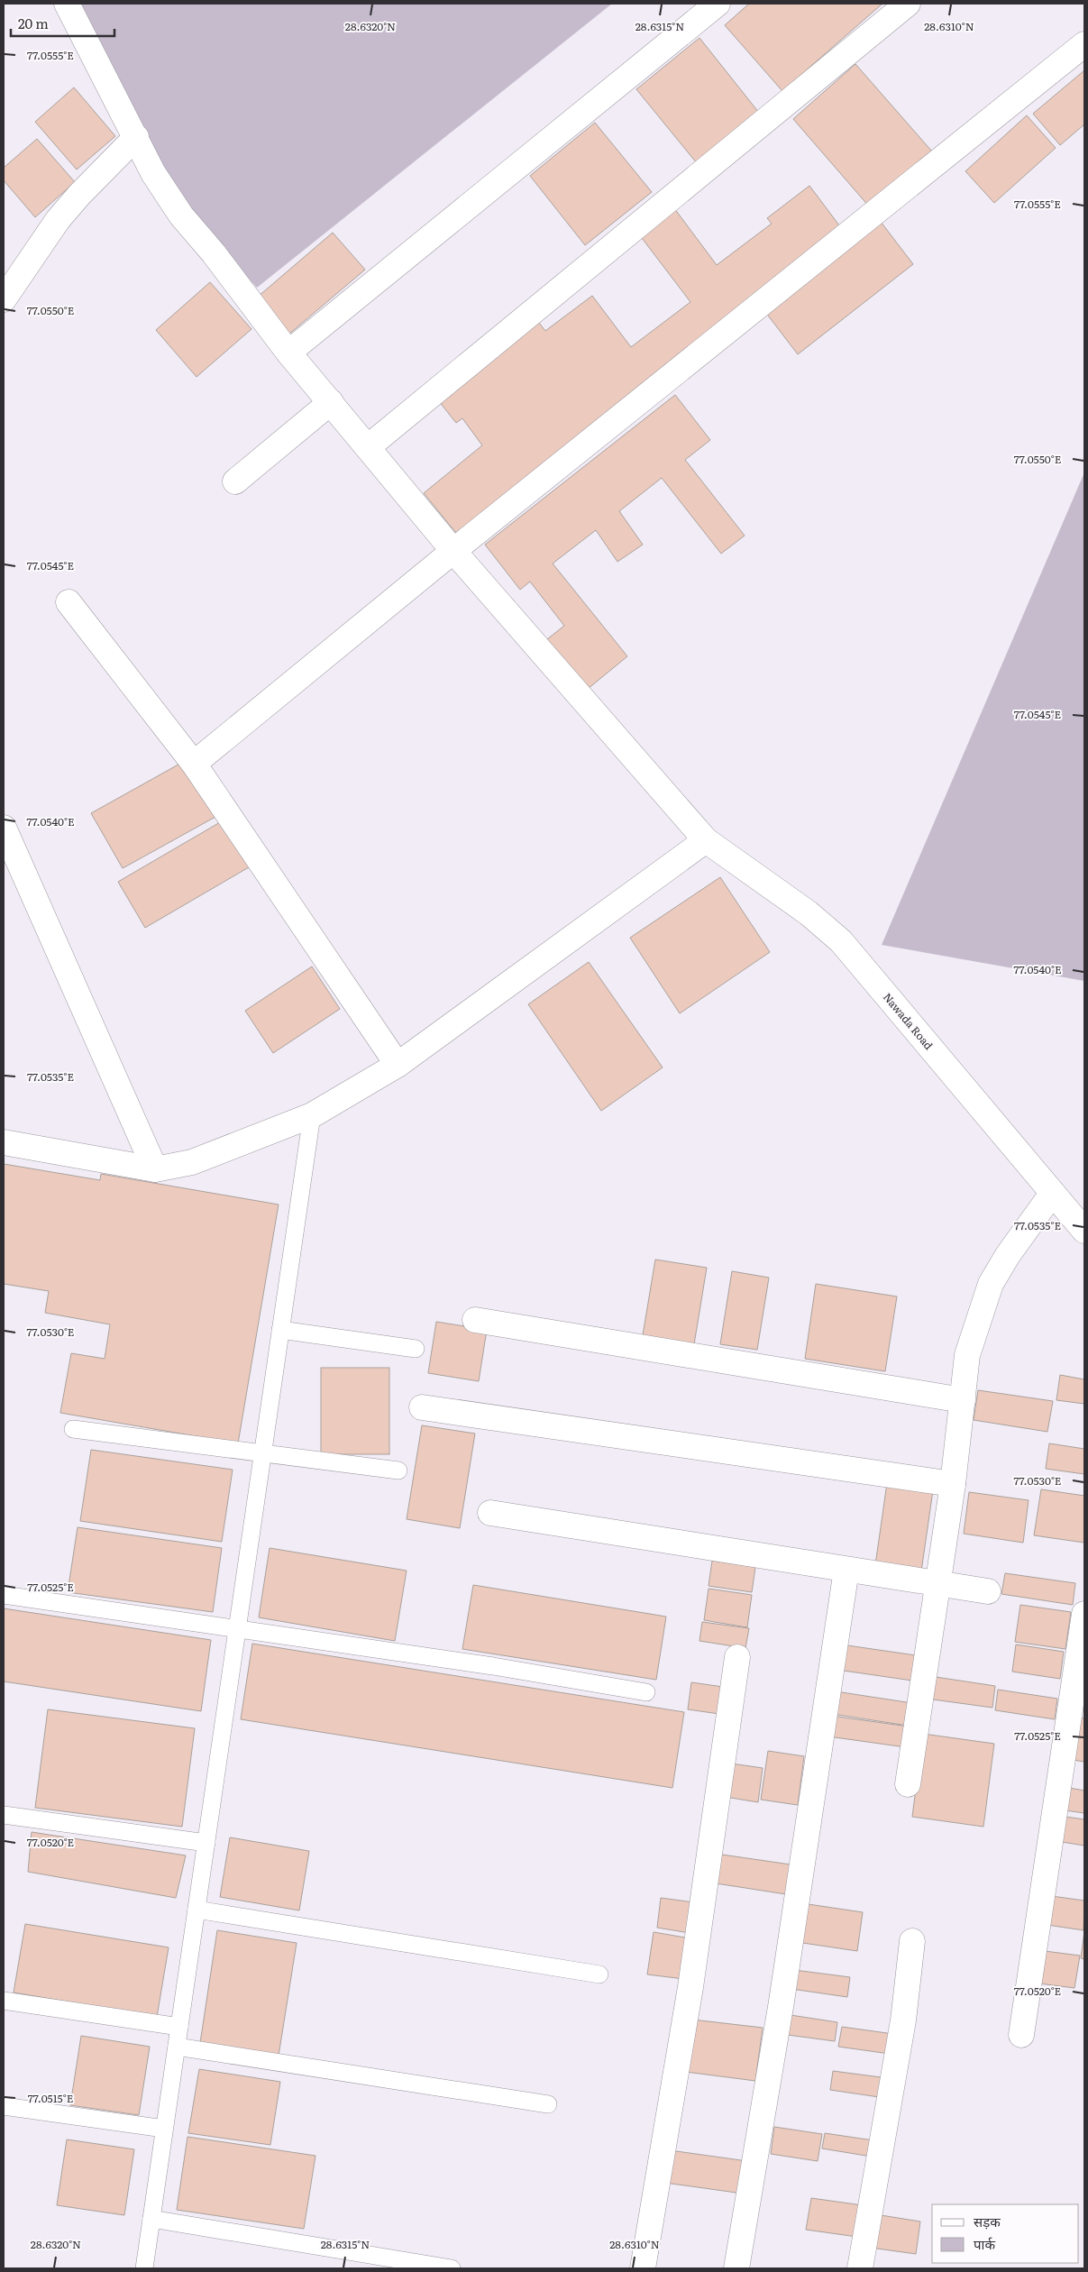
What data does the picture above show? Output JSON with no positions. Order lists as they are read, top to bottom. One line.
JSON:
{"streets":{"street":["Nawada Road"]},"legend":["सड़क","पार्क"],"scale_bar":"20 m","coordinates":["28.6320°N","28.6315°N","28.6310°N","77.0555°E","77.0550°E","77.0545°E","77.0540°E","77.0535°E","77.0530°E","77.0525°E","77.0520°E","77.0515°E"]}
